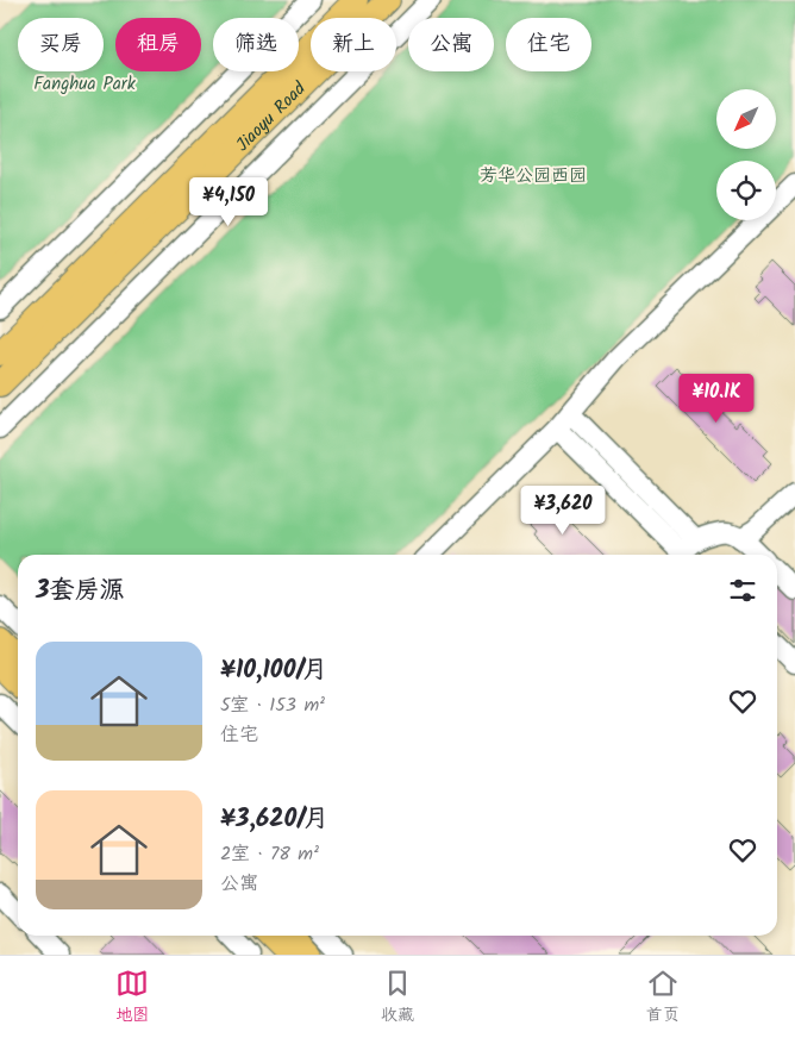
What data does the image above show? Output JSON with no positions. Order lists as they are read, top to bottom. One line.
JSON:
{"streets":{"main road":["Jiaoyu Road"]},"parks":["Fanghua Park","芳华公园西园"],"north":"bottom left","page":{"chip":["买房","租房","筛选","新上","公寓","住宅"],"price":["¥4,150","¥10.1K","¥3,620"],"heading":"3套房源","list":[{"name":"¥10,100/月","note":"5室 · 153 m² · 住宅"},{"name":"¥3,620/月","note":"2室 · 78 m² · 公寓"}],"tabs":["地图","收藏","首页"]}}
